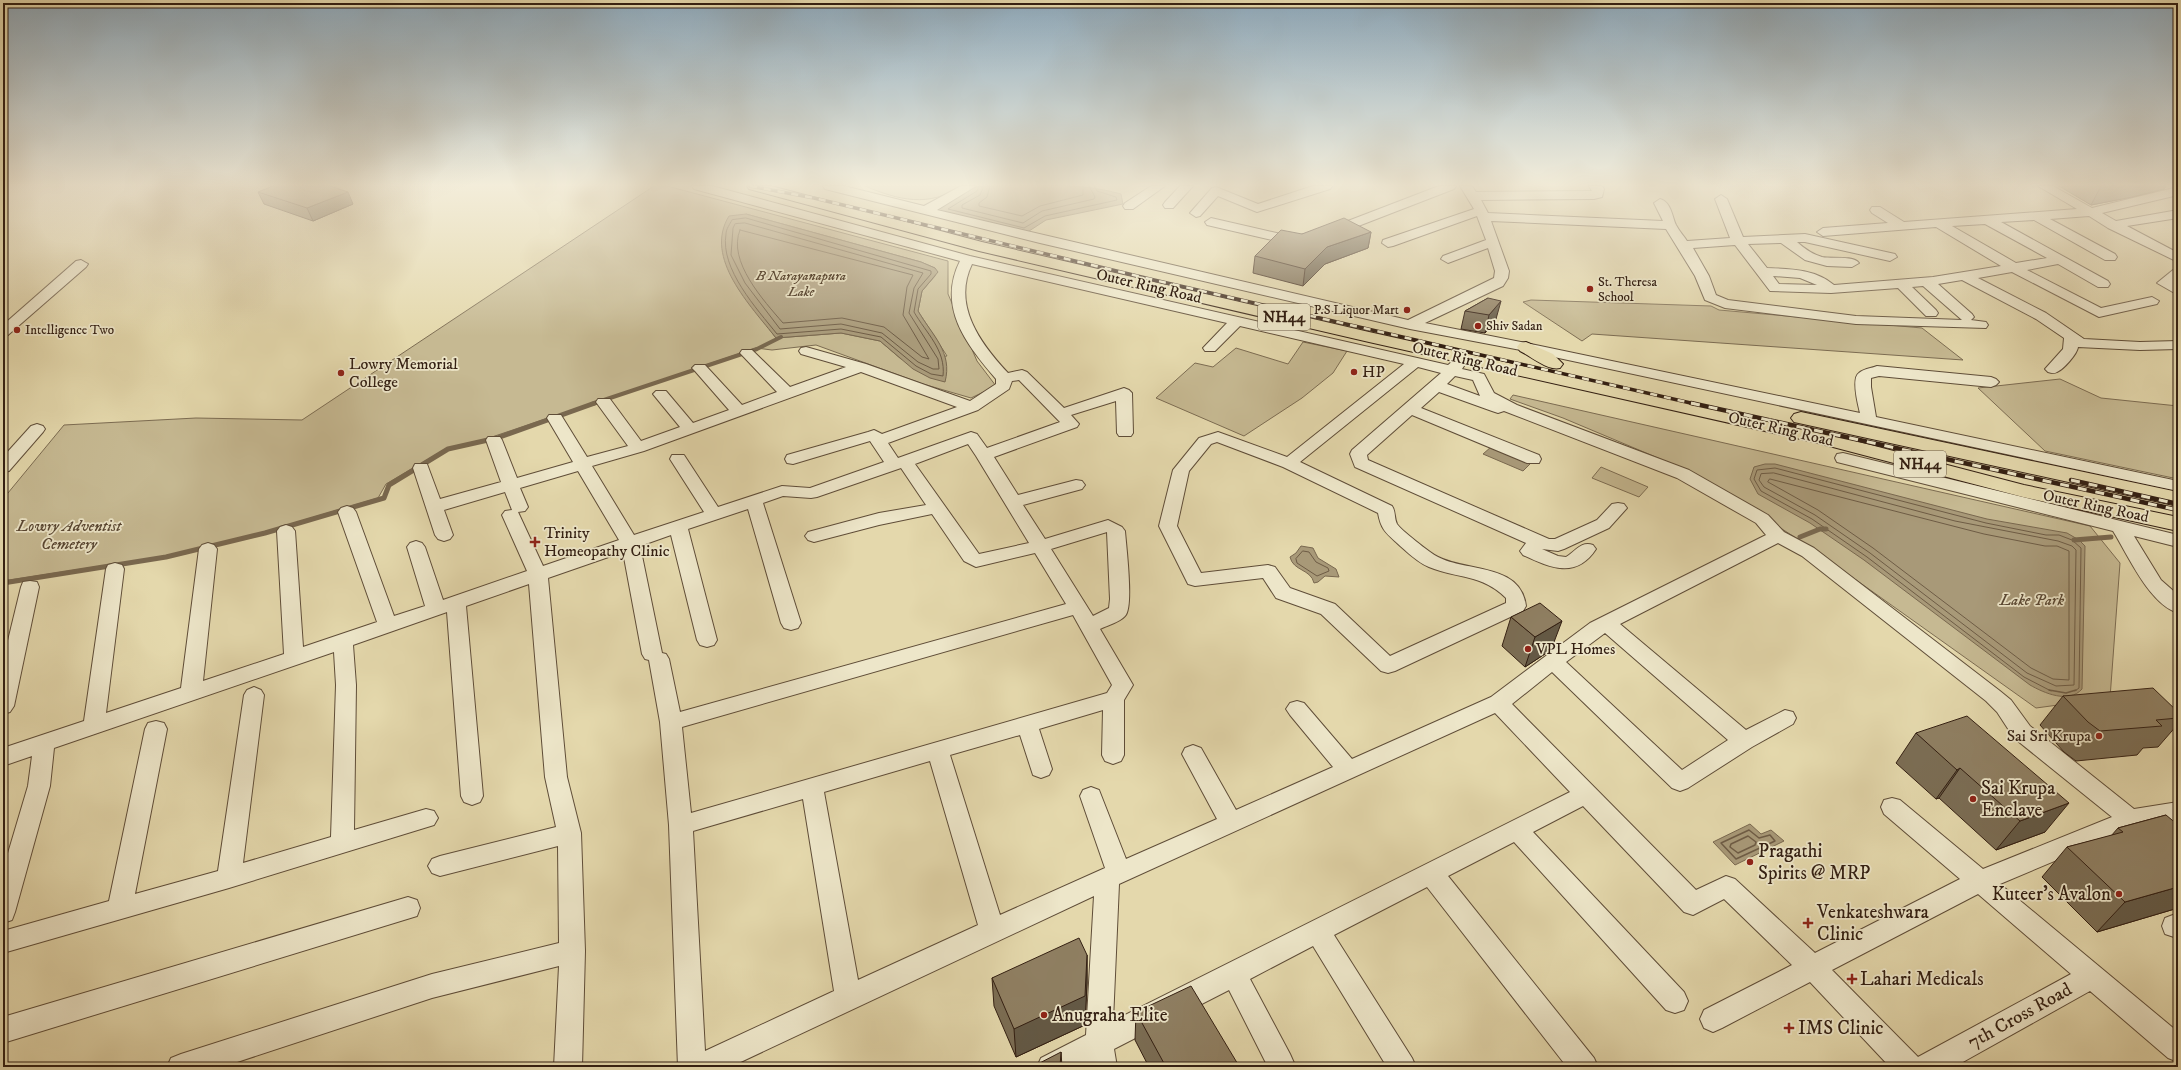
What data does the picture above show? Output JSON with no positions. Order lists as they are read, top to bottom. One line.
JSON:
{"streets":{"highway":["Outer Ring Road","NH44"],"street":["7th Cross Road"]},"water":["B Narayanapura Lake"],"parks":["Lowry Adventist Cemetery","Lake Park"],"places":{"other":["St. Theresa School","P.S Liquor Mart","Shiv Sadan","Intelligence Two","HP","Lowry Memorial College","VPL Homes","Sai Sri Krupa","Sai Krupa Enclave","Pragathi Spirits @ MRP","Kuteer's Avalon","Anugraha Elite"],"health":["Trinity Homeopathy Clinic","Venkateshwara Clinic","Lahari Medicals","IMS Clinic"]}}
